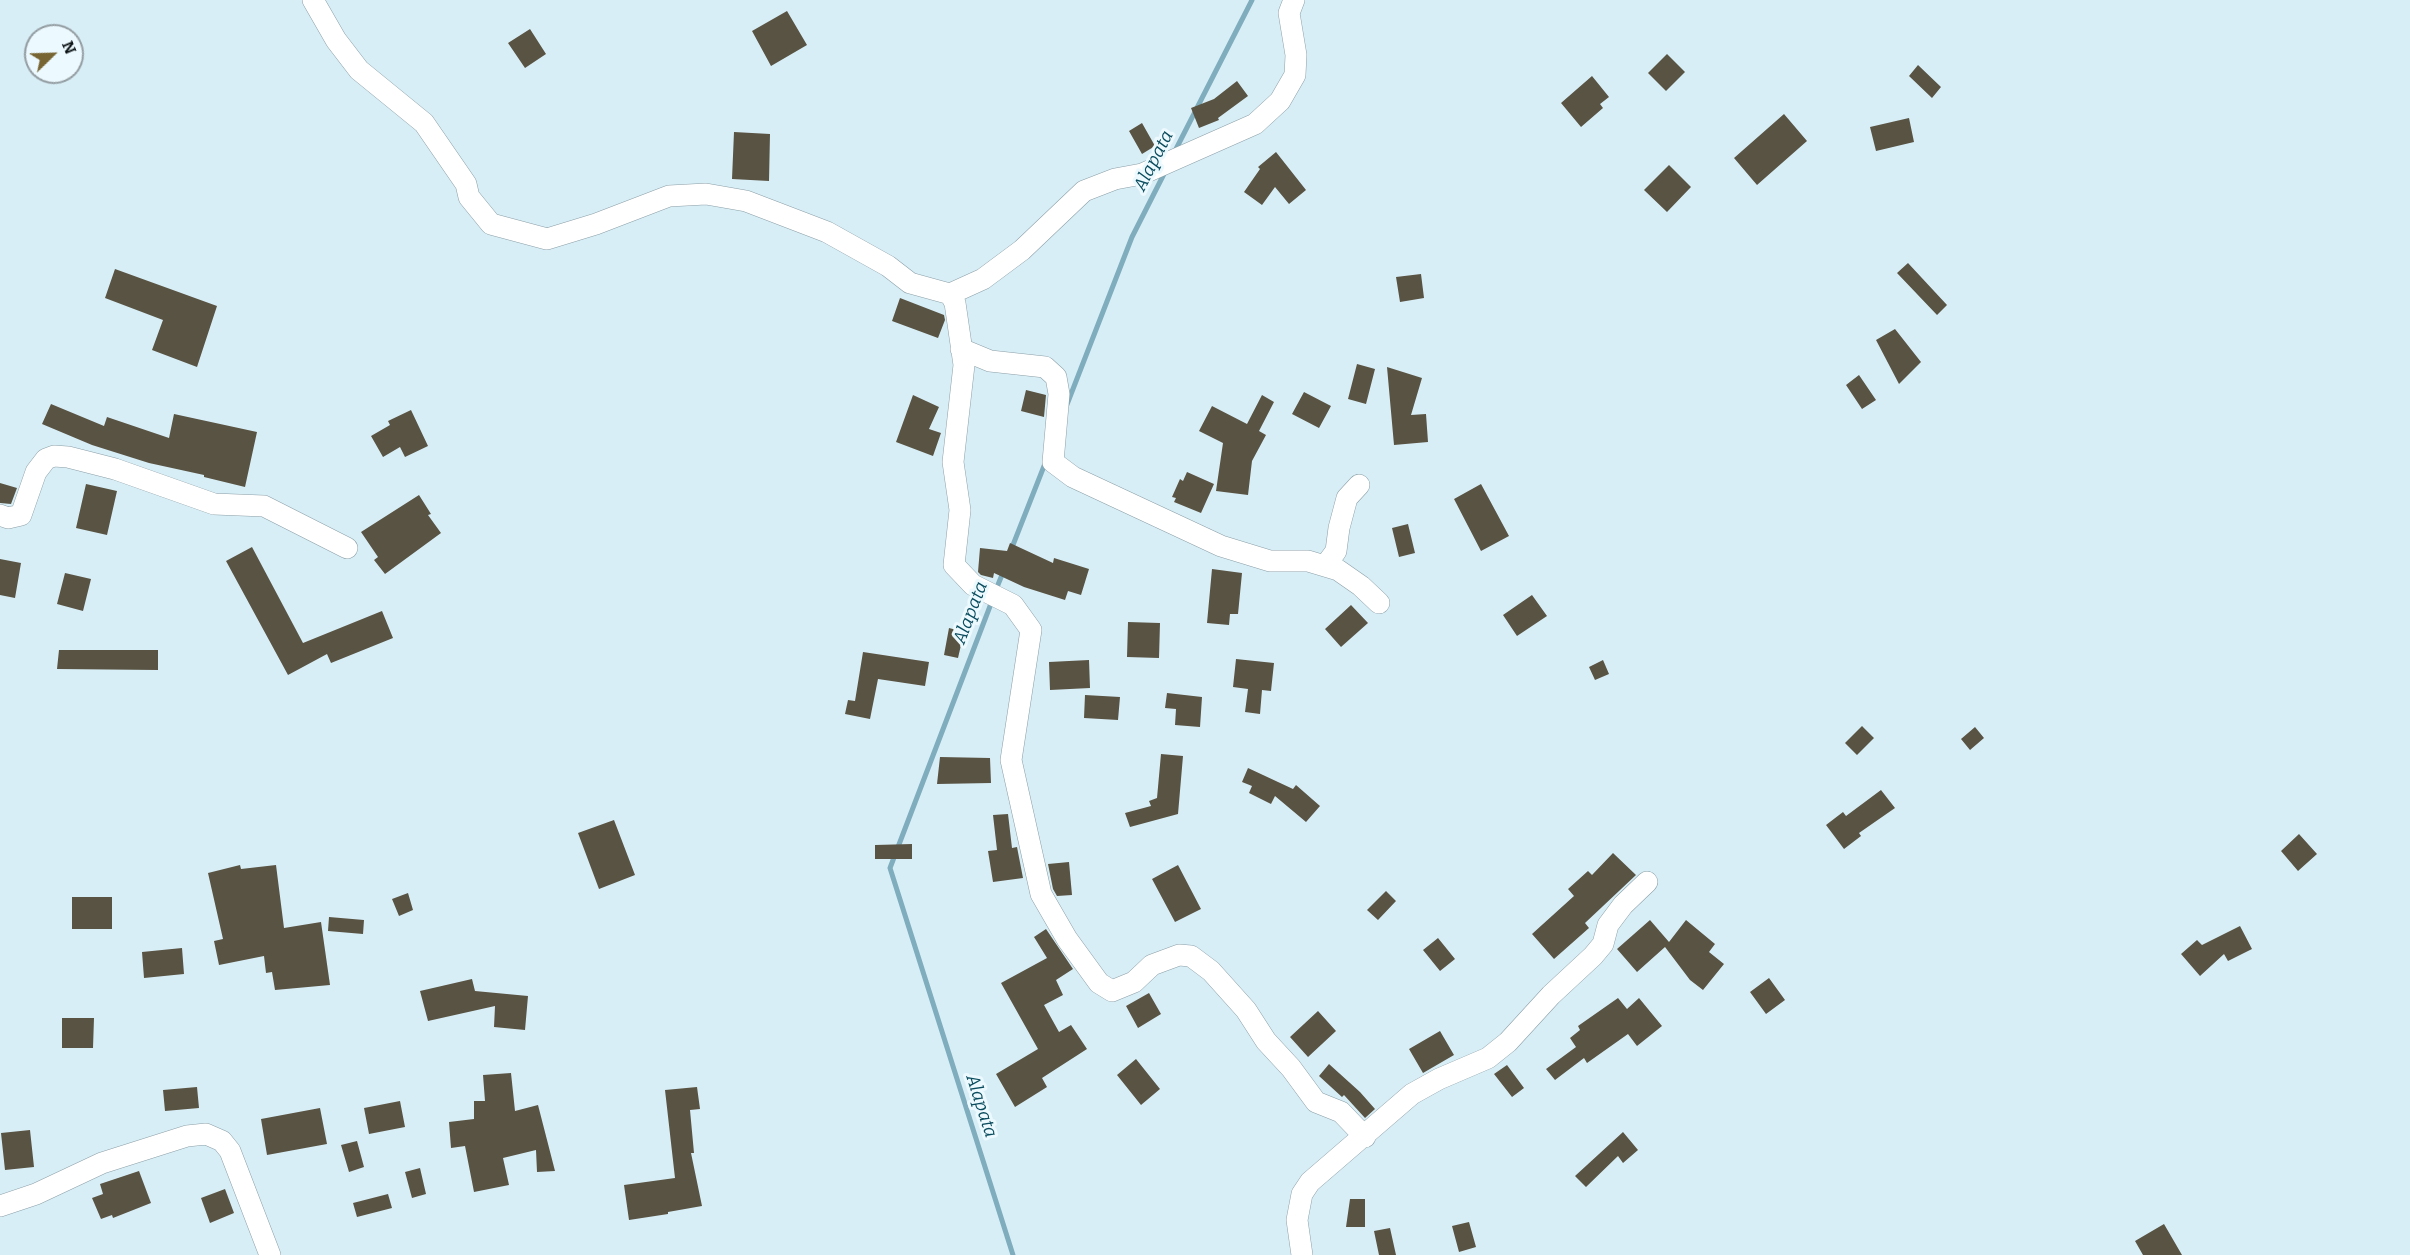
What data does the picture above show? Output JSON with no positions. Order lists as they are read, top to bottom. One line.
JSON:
{"water":["Alapata"],"north":"top right"}
